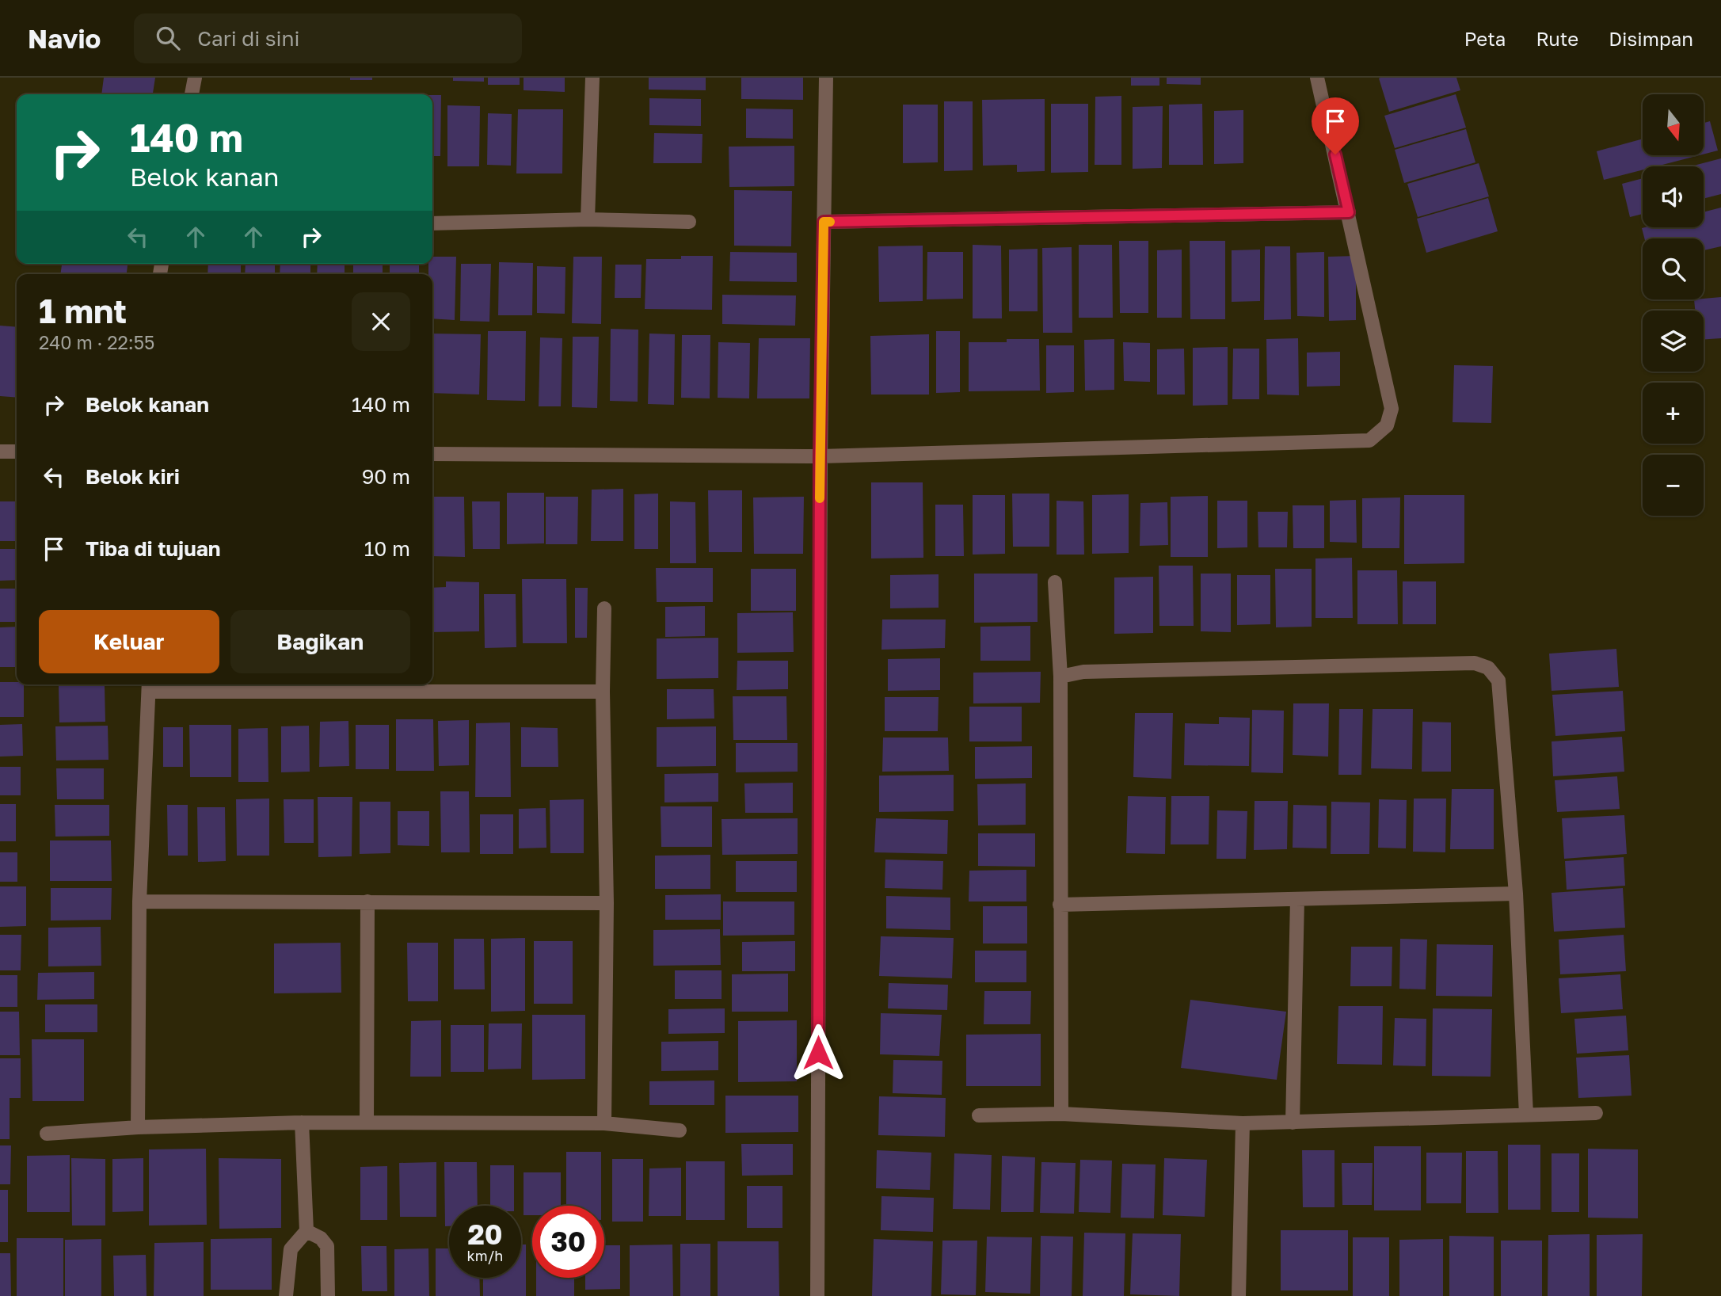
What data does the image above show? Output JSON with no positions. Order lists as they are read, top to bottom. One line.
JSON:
{"north":"bottom","page":{"header":"Navio","search":"Cari di sini","nav":["Peta","Rute","Disimpan"],"map_buttons":["+","−"],"turn":["140 m","Belok kanan"],"heading":["1 mnt","240 m · 22:55"],"list":[{"name":"Belok kanan","value":"140 m"},{"name":"Belok kiri","value":"90 m"},{"name":"Tiba di tujuan","value":"10 m"}],"buttons":["Keluar","Bagikan"],"speed":"20 km/h","limit":"30"}}
